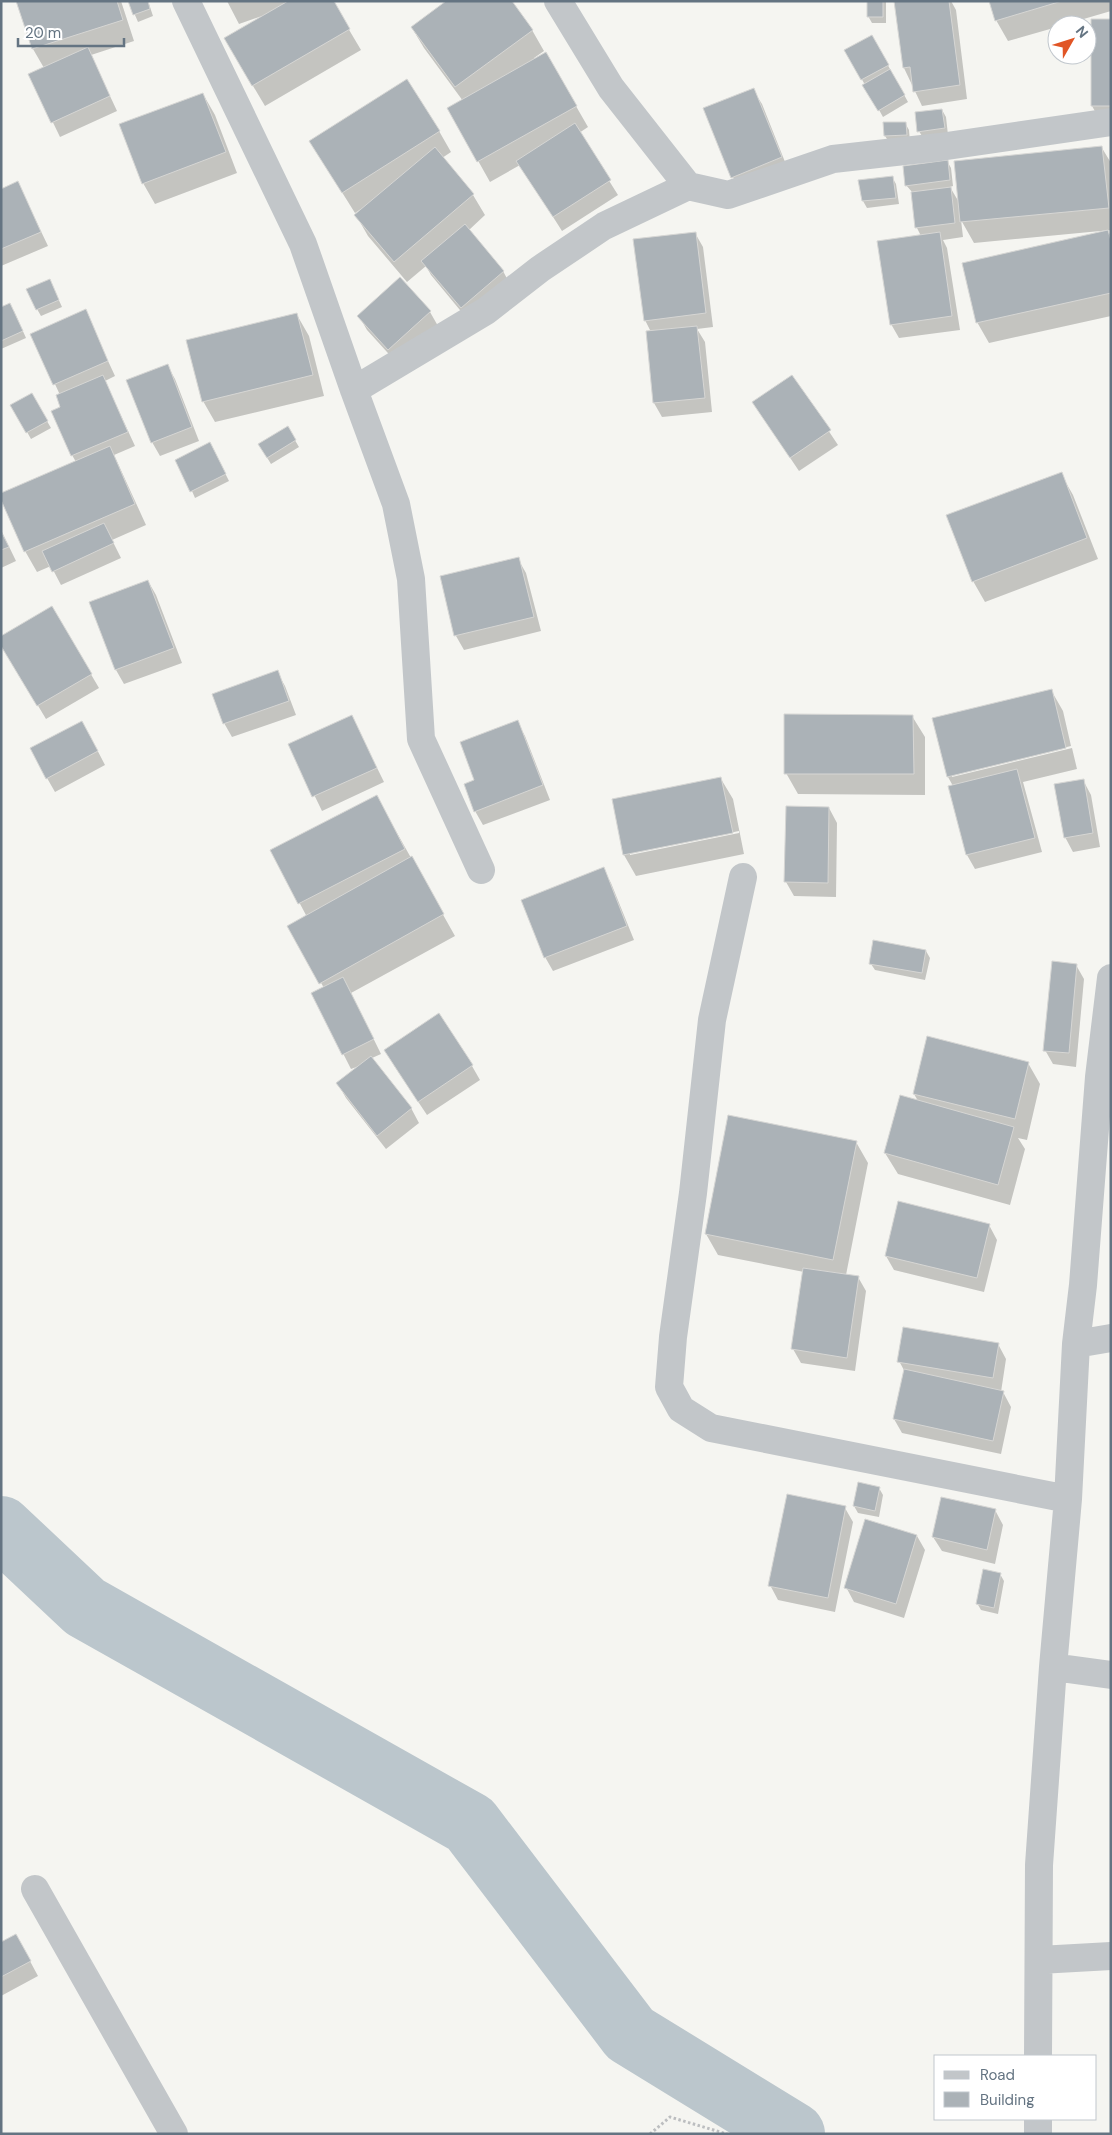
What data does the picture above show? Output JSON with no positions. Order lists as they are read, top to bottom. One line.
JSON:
{"legend":["Road","Building"],"scale_bar":"20 m","north":"top right"}
